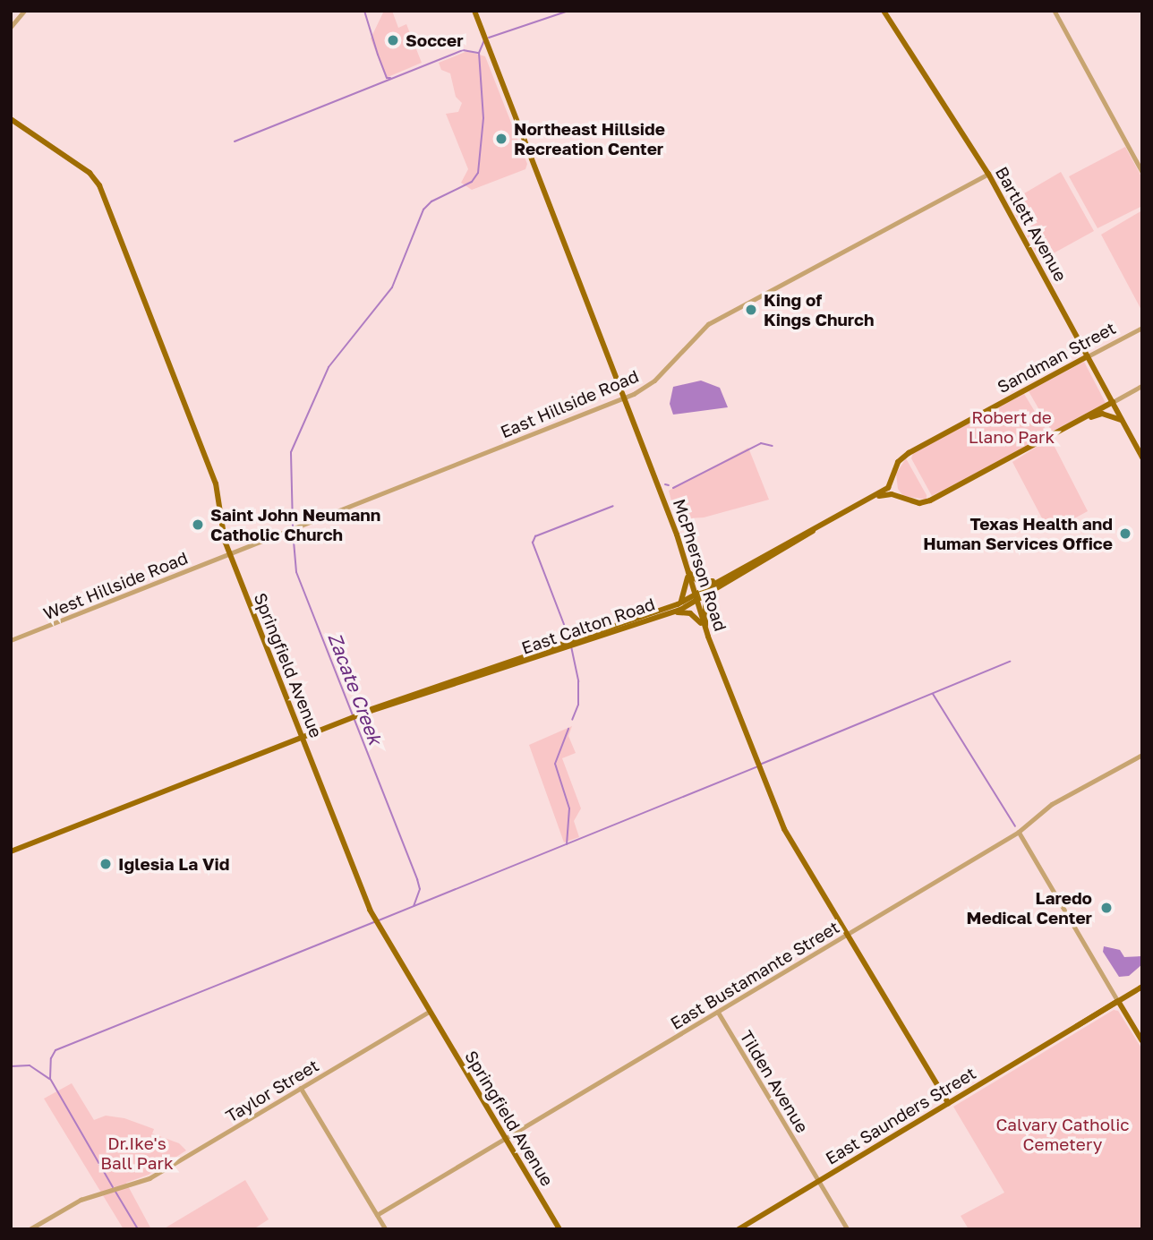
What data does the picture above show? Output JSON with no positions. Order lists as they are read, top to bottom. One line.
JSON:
{"streets":{"main road":["Bartlett Avenue","Sandman Street","McPherson Road","East Calton Road","Springfield Avenue","East Saunders Street"],"street":["East Hillside Road","West Hillside Road","East Bustamante Street","Tilden Avenue","Taylor Street"]},"crossings":[["Bartlett Avenue","Sandman Street"],["Bartlett Avenue","East Hillside Road"],["Sandman Street","East Calton Road"],["East Hillside Road","McPherson Road"],["East Hillside Road","West Hillside Road"],["East Hillside Road","Springfield Avenue"],["McPherson Road","East Calton Road"],["McPherson Road","East Bustamante Street"],["McPherson Road","East Saunders Street"],["West Hillside Road","Springfield Avenue"],["East Calton Road","Springfield Avenue"],["Springfield Avenue","East Bustamante Street"],["Springfield Avenue","Taylor Street"],["East Bustamante Street","Tilden Avenue"],["Tilden Avenue","East Saunders Street"]],"water":["Zacate Creek"],"parks":["Robert de Llano Park","Calvary Catholic Cemetery","Dr.Ike's Ball Park"],"places":["Soccer","Northeast Hillside Recreation Center","King of Kings Church","Saint John Neumann Catholic Church","Texas Health and Human Services Office","Iglesia La Vid","Laredo Medical Center"]}
